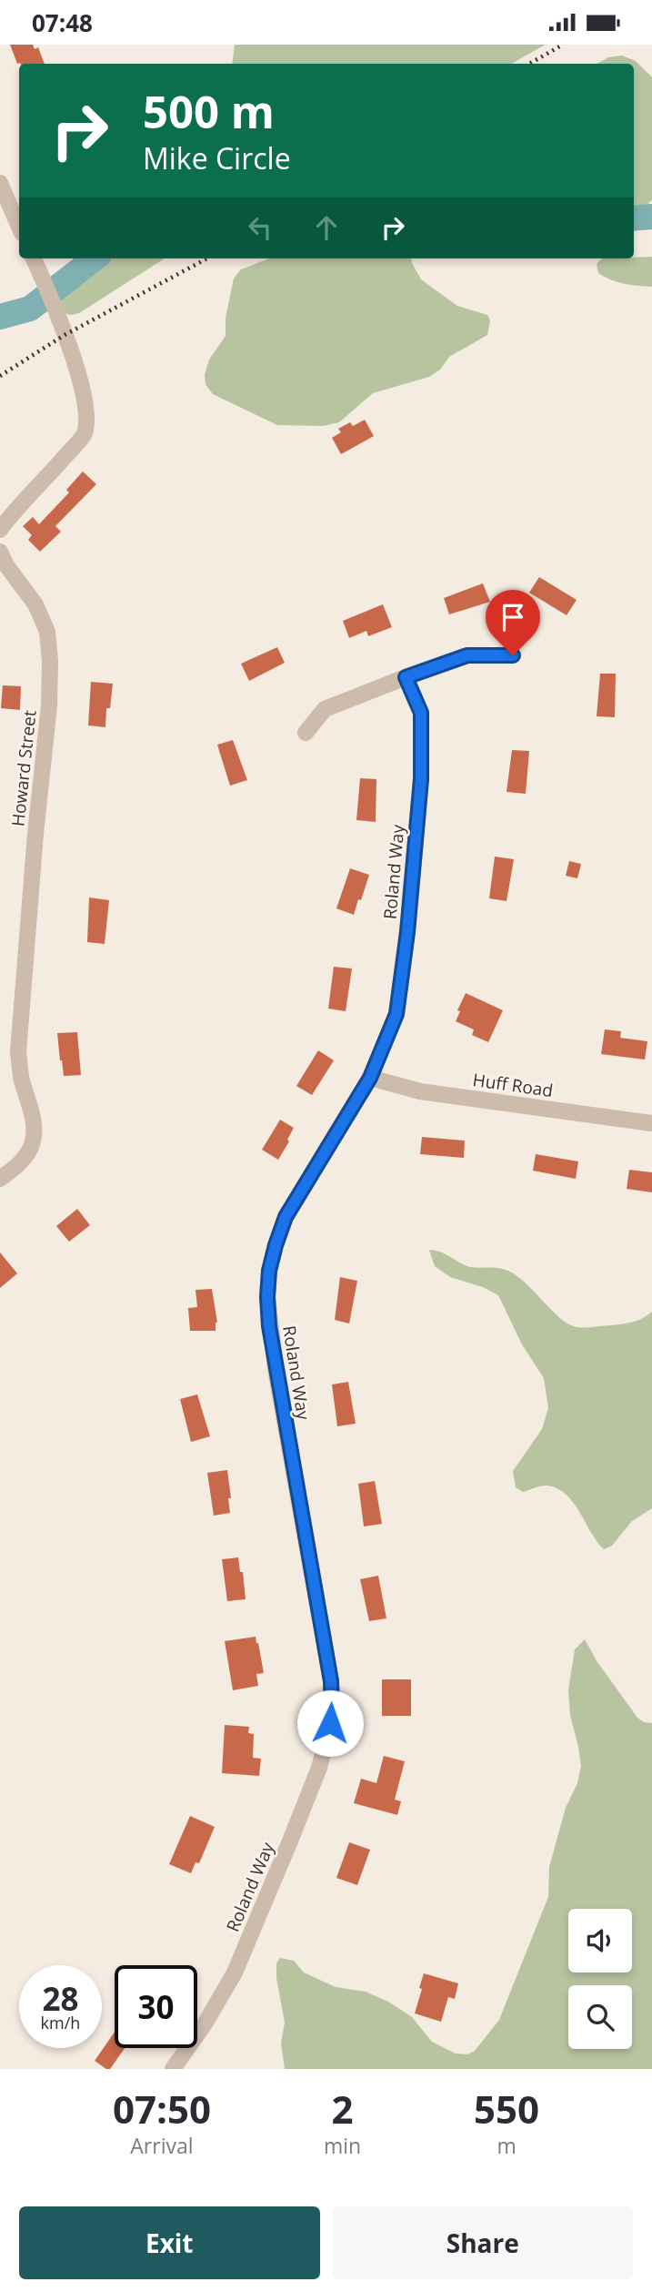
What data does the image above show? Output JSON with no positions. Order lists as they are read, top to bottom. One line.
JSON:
{"streets":{"street":["Howard Street","Roland Way","Huff Road"]},"crossings":[["Roland Way","Huff Road"]],"page":{"status":"07:48","turn":["500 m","Mike Circle"],"speed":"28 km/h","limit":"30","eta":["07:50","Arrival","2","min","550","m"],"buttons":["Exit","Share"]}}
